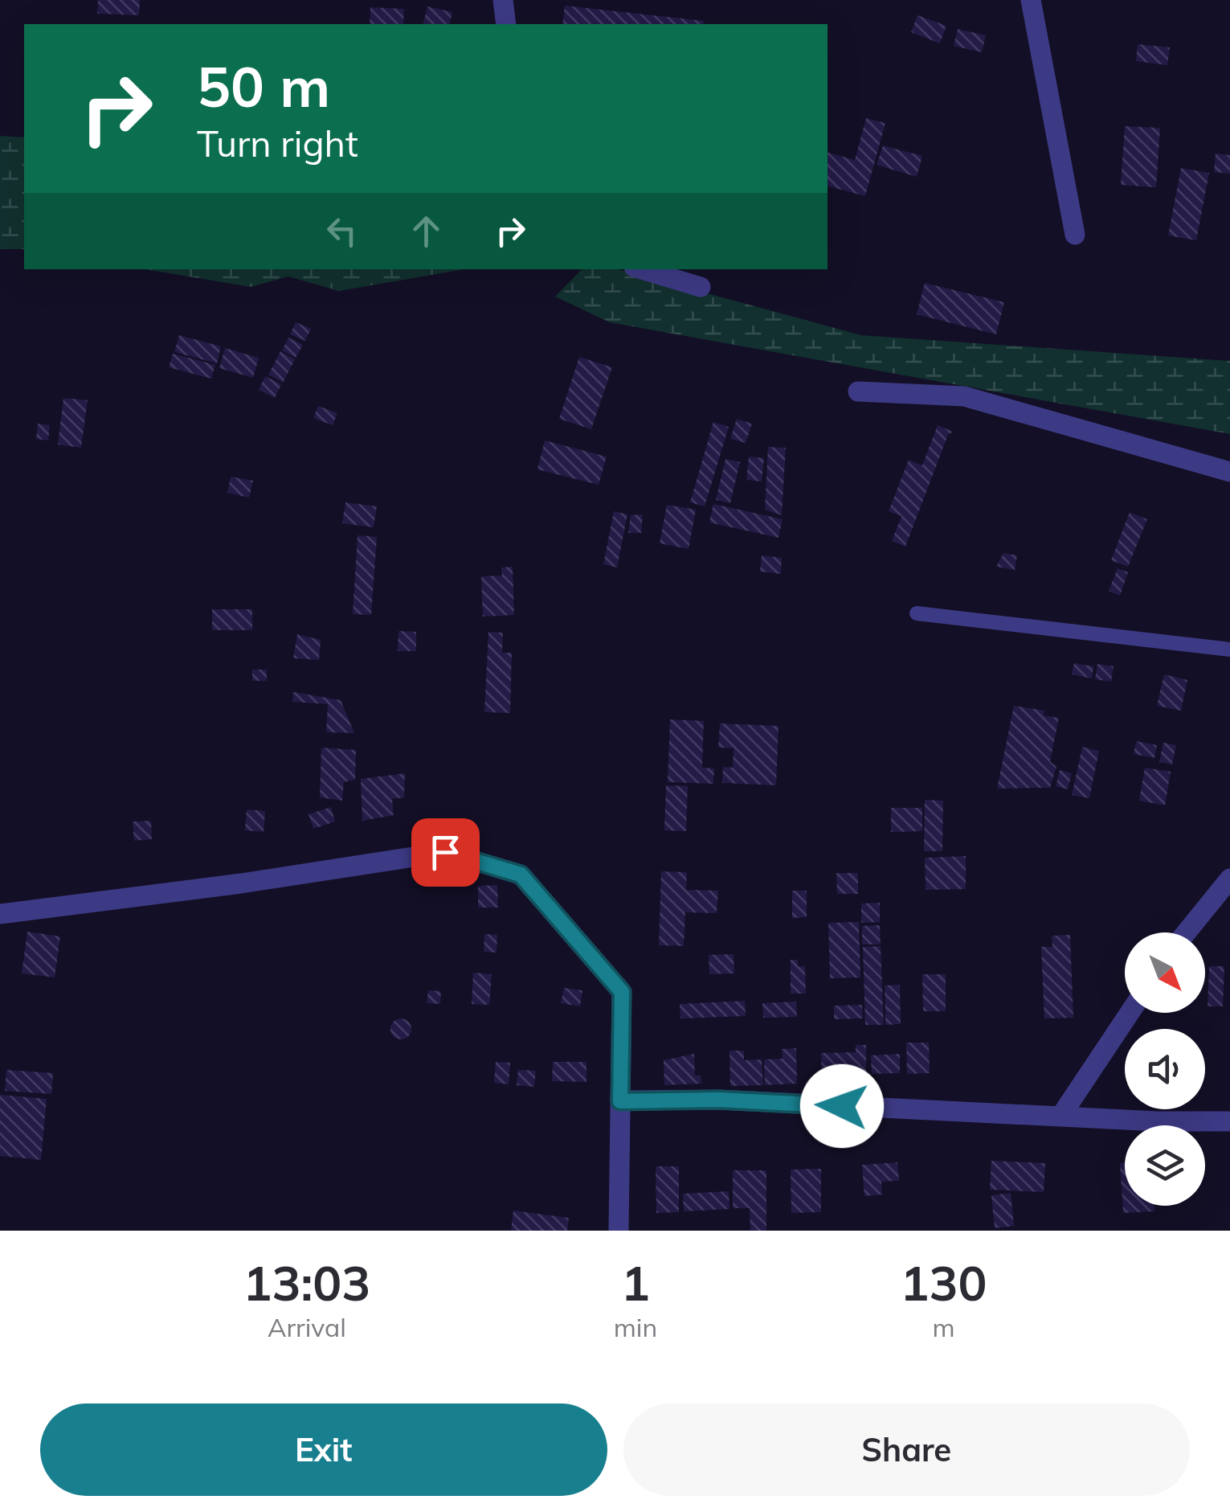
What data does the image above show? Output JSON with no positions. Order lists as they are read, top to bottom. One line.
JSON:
{"north":"bottom right","page":{"turn":["50 m","Turn right"],"eta":["13:03","Arrival","1","min","130","m"],"buttons":["Exit","Share"]}}
